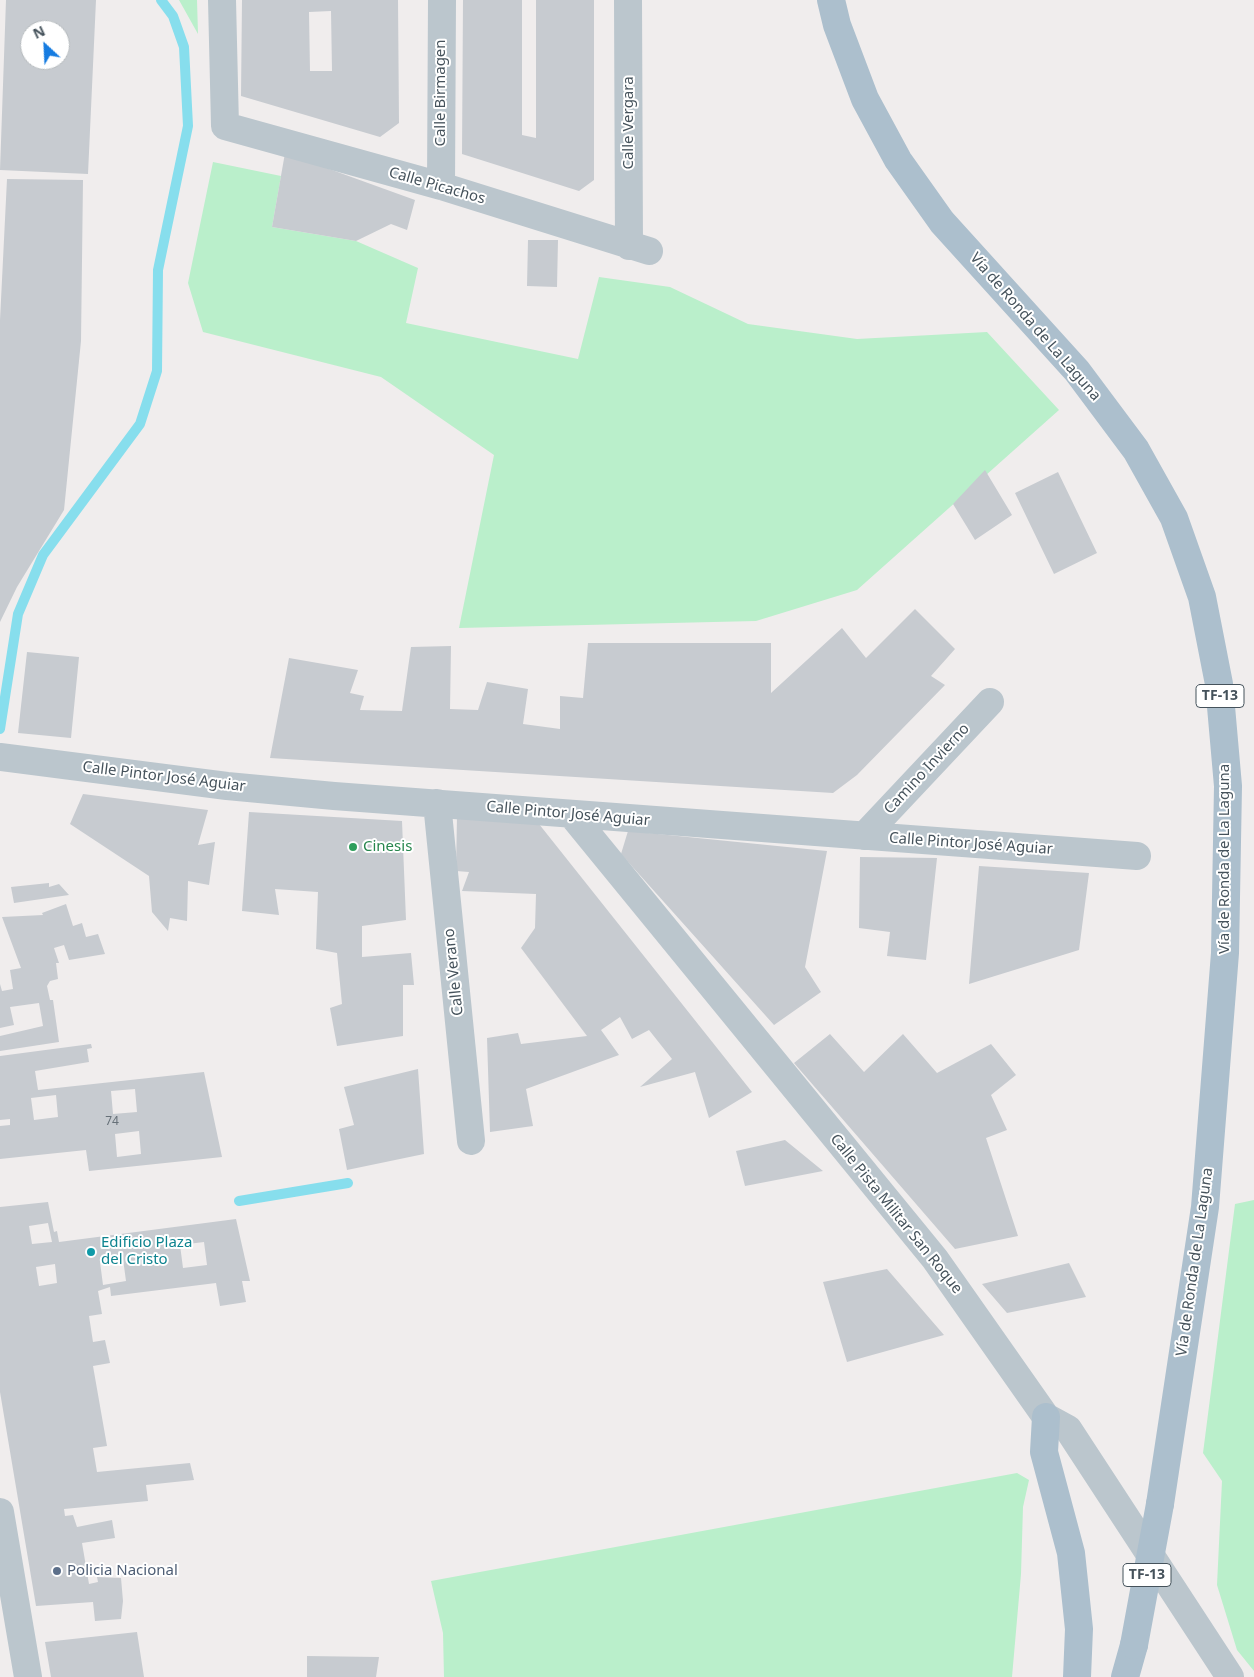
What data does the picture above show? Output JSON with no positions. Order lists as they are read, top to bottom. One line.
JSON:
{"streets":{"main road":["Vía de Ronda de La Laguna","TF-13"],"street":["Calle Birmagen","Calle Vergara","Calle Picachos","Camino Invierno","Calle Pintor José Aguiar","Calle Verano","Calle Pista Militar San Roque"]},"crossings":[["Calle Birmagen","Calle Picachos"],["Calle Vergara","Calle Picachos"],["Camino Invierno","Calle Pintor José Aguiar"],["Calle Pintor José Aguiar","Calle Verano"],["Calle Pintor José Aguiar","Calle Pista Militar San Roque"]],"places":["Cinesis","Edificio Plaza del Cristo","Policia Nacional"],"house_numbers":["74"],"north":"top left"}
